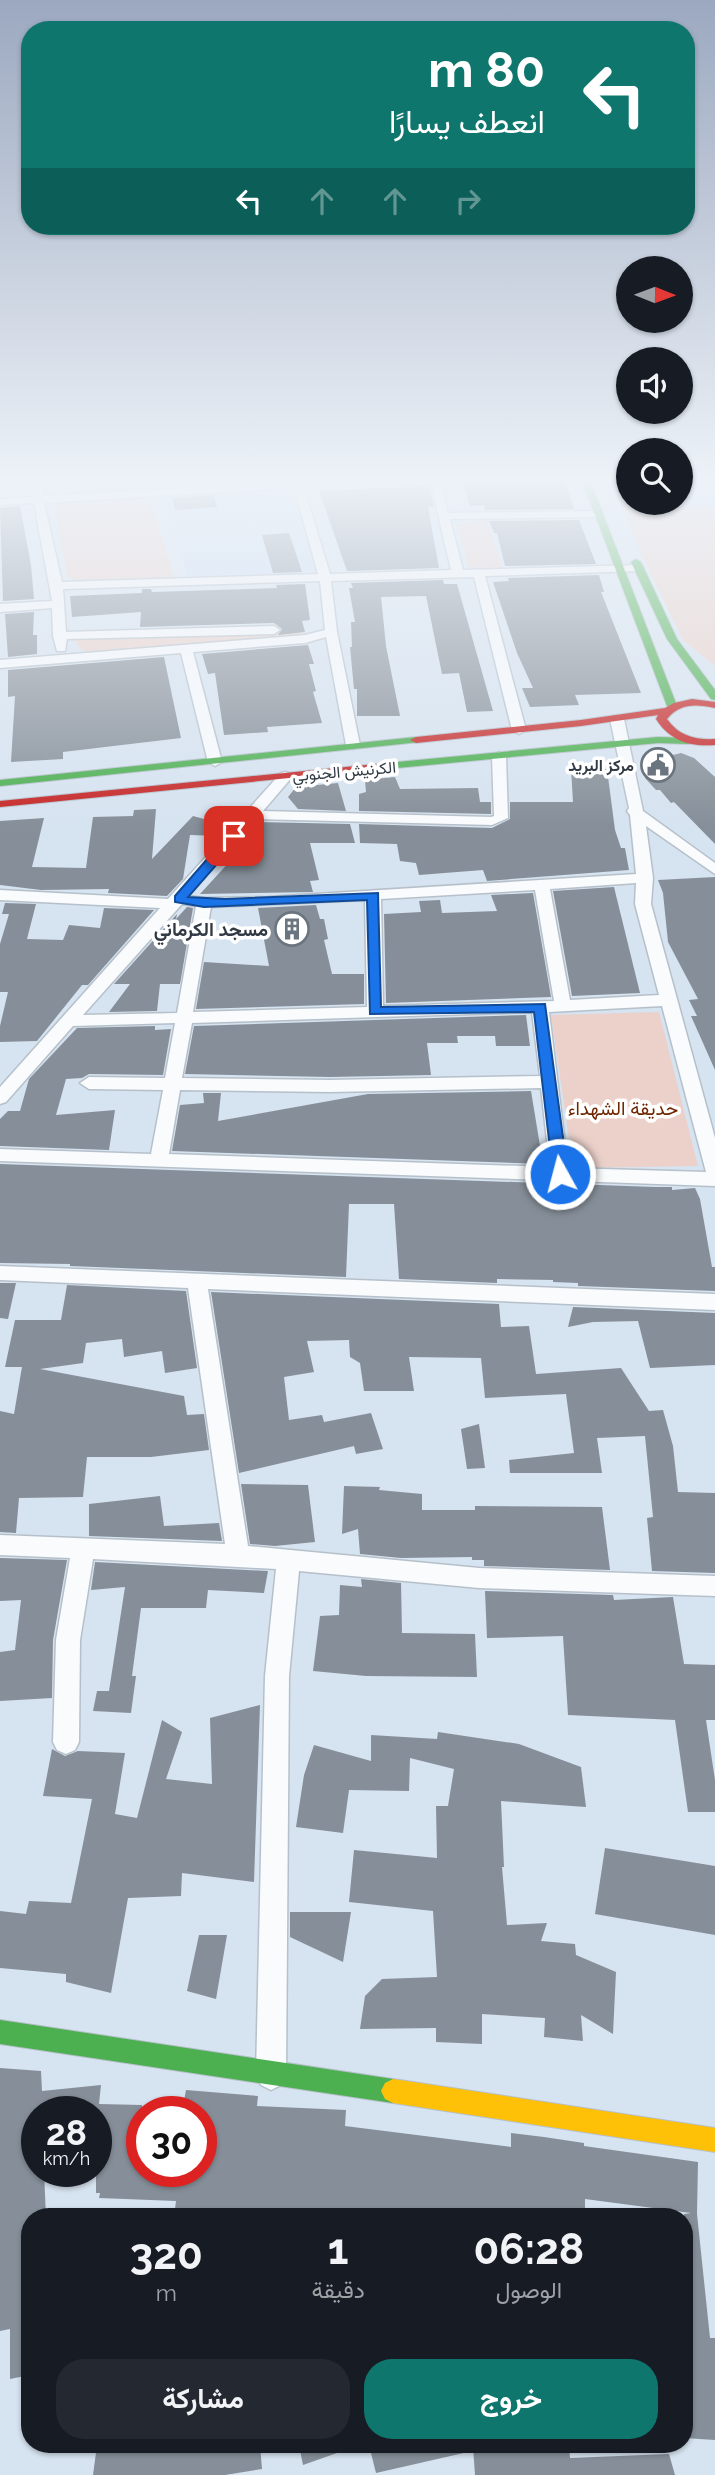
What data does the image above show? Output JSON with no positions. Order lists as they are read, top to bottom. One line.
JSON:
{"streets":{"main road":["الكرنيش الجنوبي"]},"parks":["حديقة الشهداء"],"places":{"public building":["مركز البريد"],"building":["مسجد الكرماني"]},"north":"right","page":{"turn":["80 m","انعطف يسارًا"],"speed":"28 km/h","limit":"30","eta":["06:28","الوصول","1","دقيقة","320","m"],"buttons":["خروج","مشاركة"]}}
